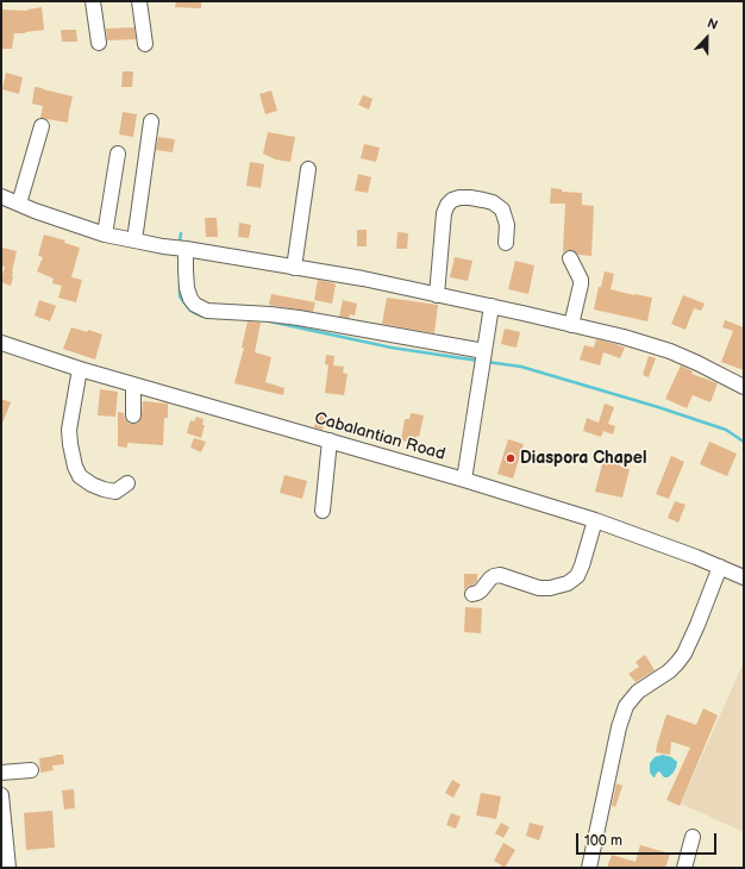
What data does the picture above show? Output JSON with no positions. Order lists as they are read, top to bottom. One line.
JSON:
{"streets":{"street":["Cabalantian Road"]},"places":["Diaspora Chapel"],"scale_bar":"100 m","north":"top"}
